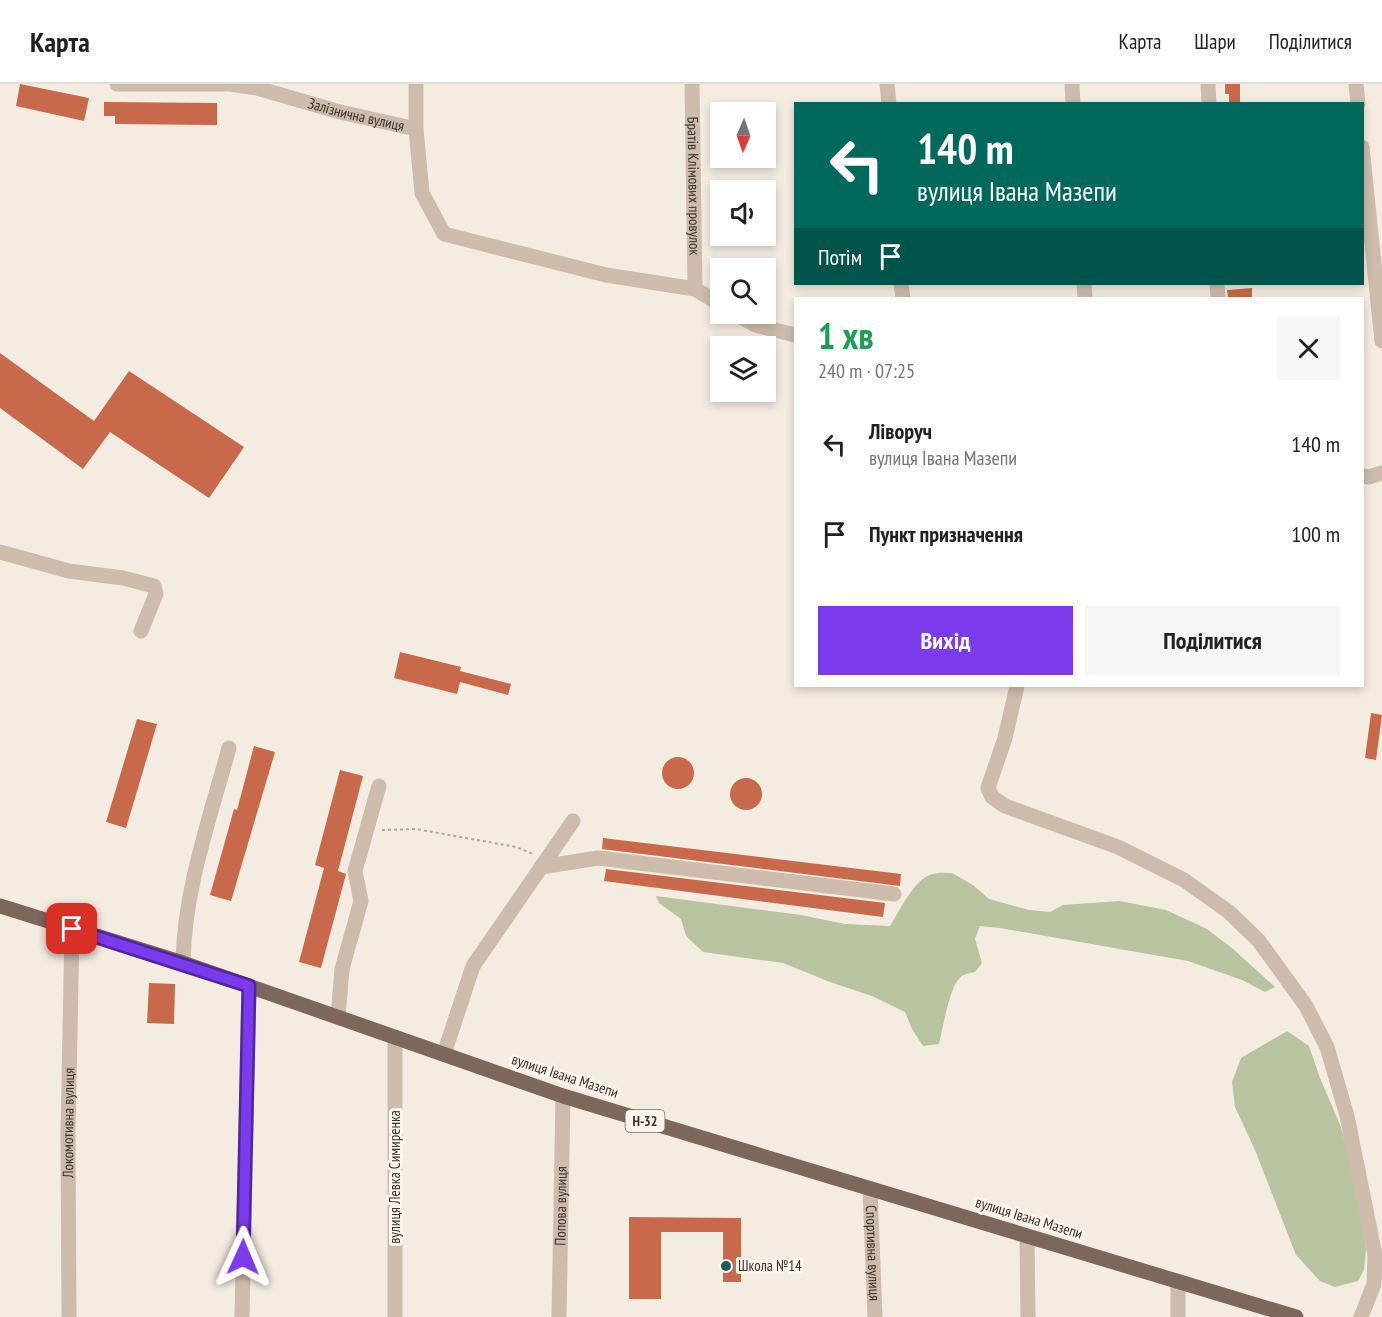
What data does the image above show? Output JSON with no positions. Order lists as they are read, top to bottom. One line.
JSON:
{"streets":{"main road":["вулиця Івана Мазепи","Н-32"],"street":["Залізнична вулиця","Братів Клімових провулок","Локомотивна вулиця","вулиця Левка Симиренка","Попова вулиця","Спортивна вулиця"]},"crossings":[["Залізнична вулиця","Братів Клімових провулок"],["вулиця Івана Мазепи","Локомотивна вулиця"],["вулиця Івана Мазепи","вулиця Левка Симиренка"],["вулиця Івана Мазепи","Попова вулиця"],["вулиця Івана Мазепи","Спортивна вулиця"]],"places":["Школа №14"],"north":"bottom","page":{"header":"Карта","nav":["Карта","Шари","Поділитися"],"turn":["140 m","вулиця Івана Мазепи"],"then":"Потім","heading":["1 хв","240 m · 07:25"],"list":[{"name":"Ліворуч","note":"вулиця Івана Мазепи","value":"140 m"},{"name":"Пункт призначення","value":"100 m"}],"buttons":["Вихід","Поділитися"]}}
